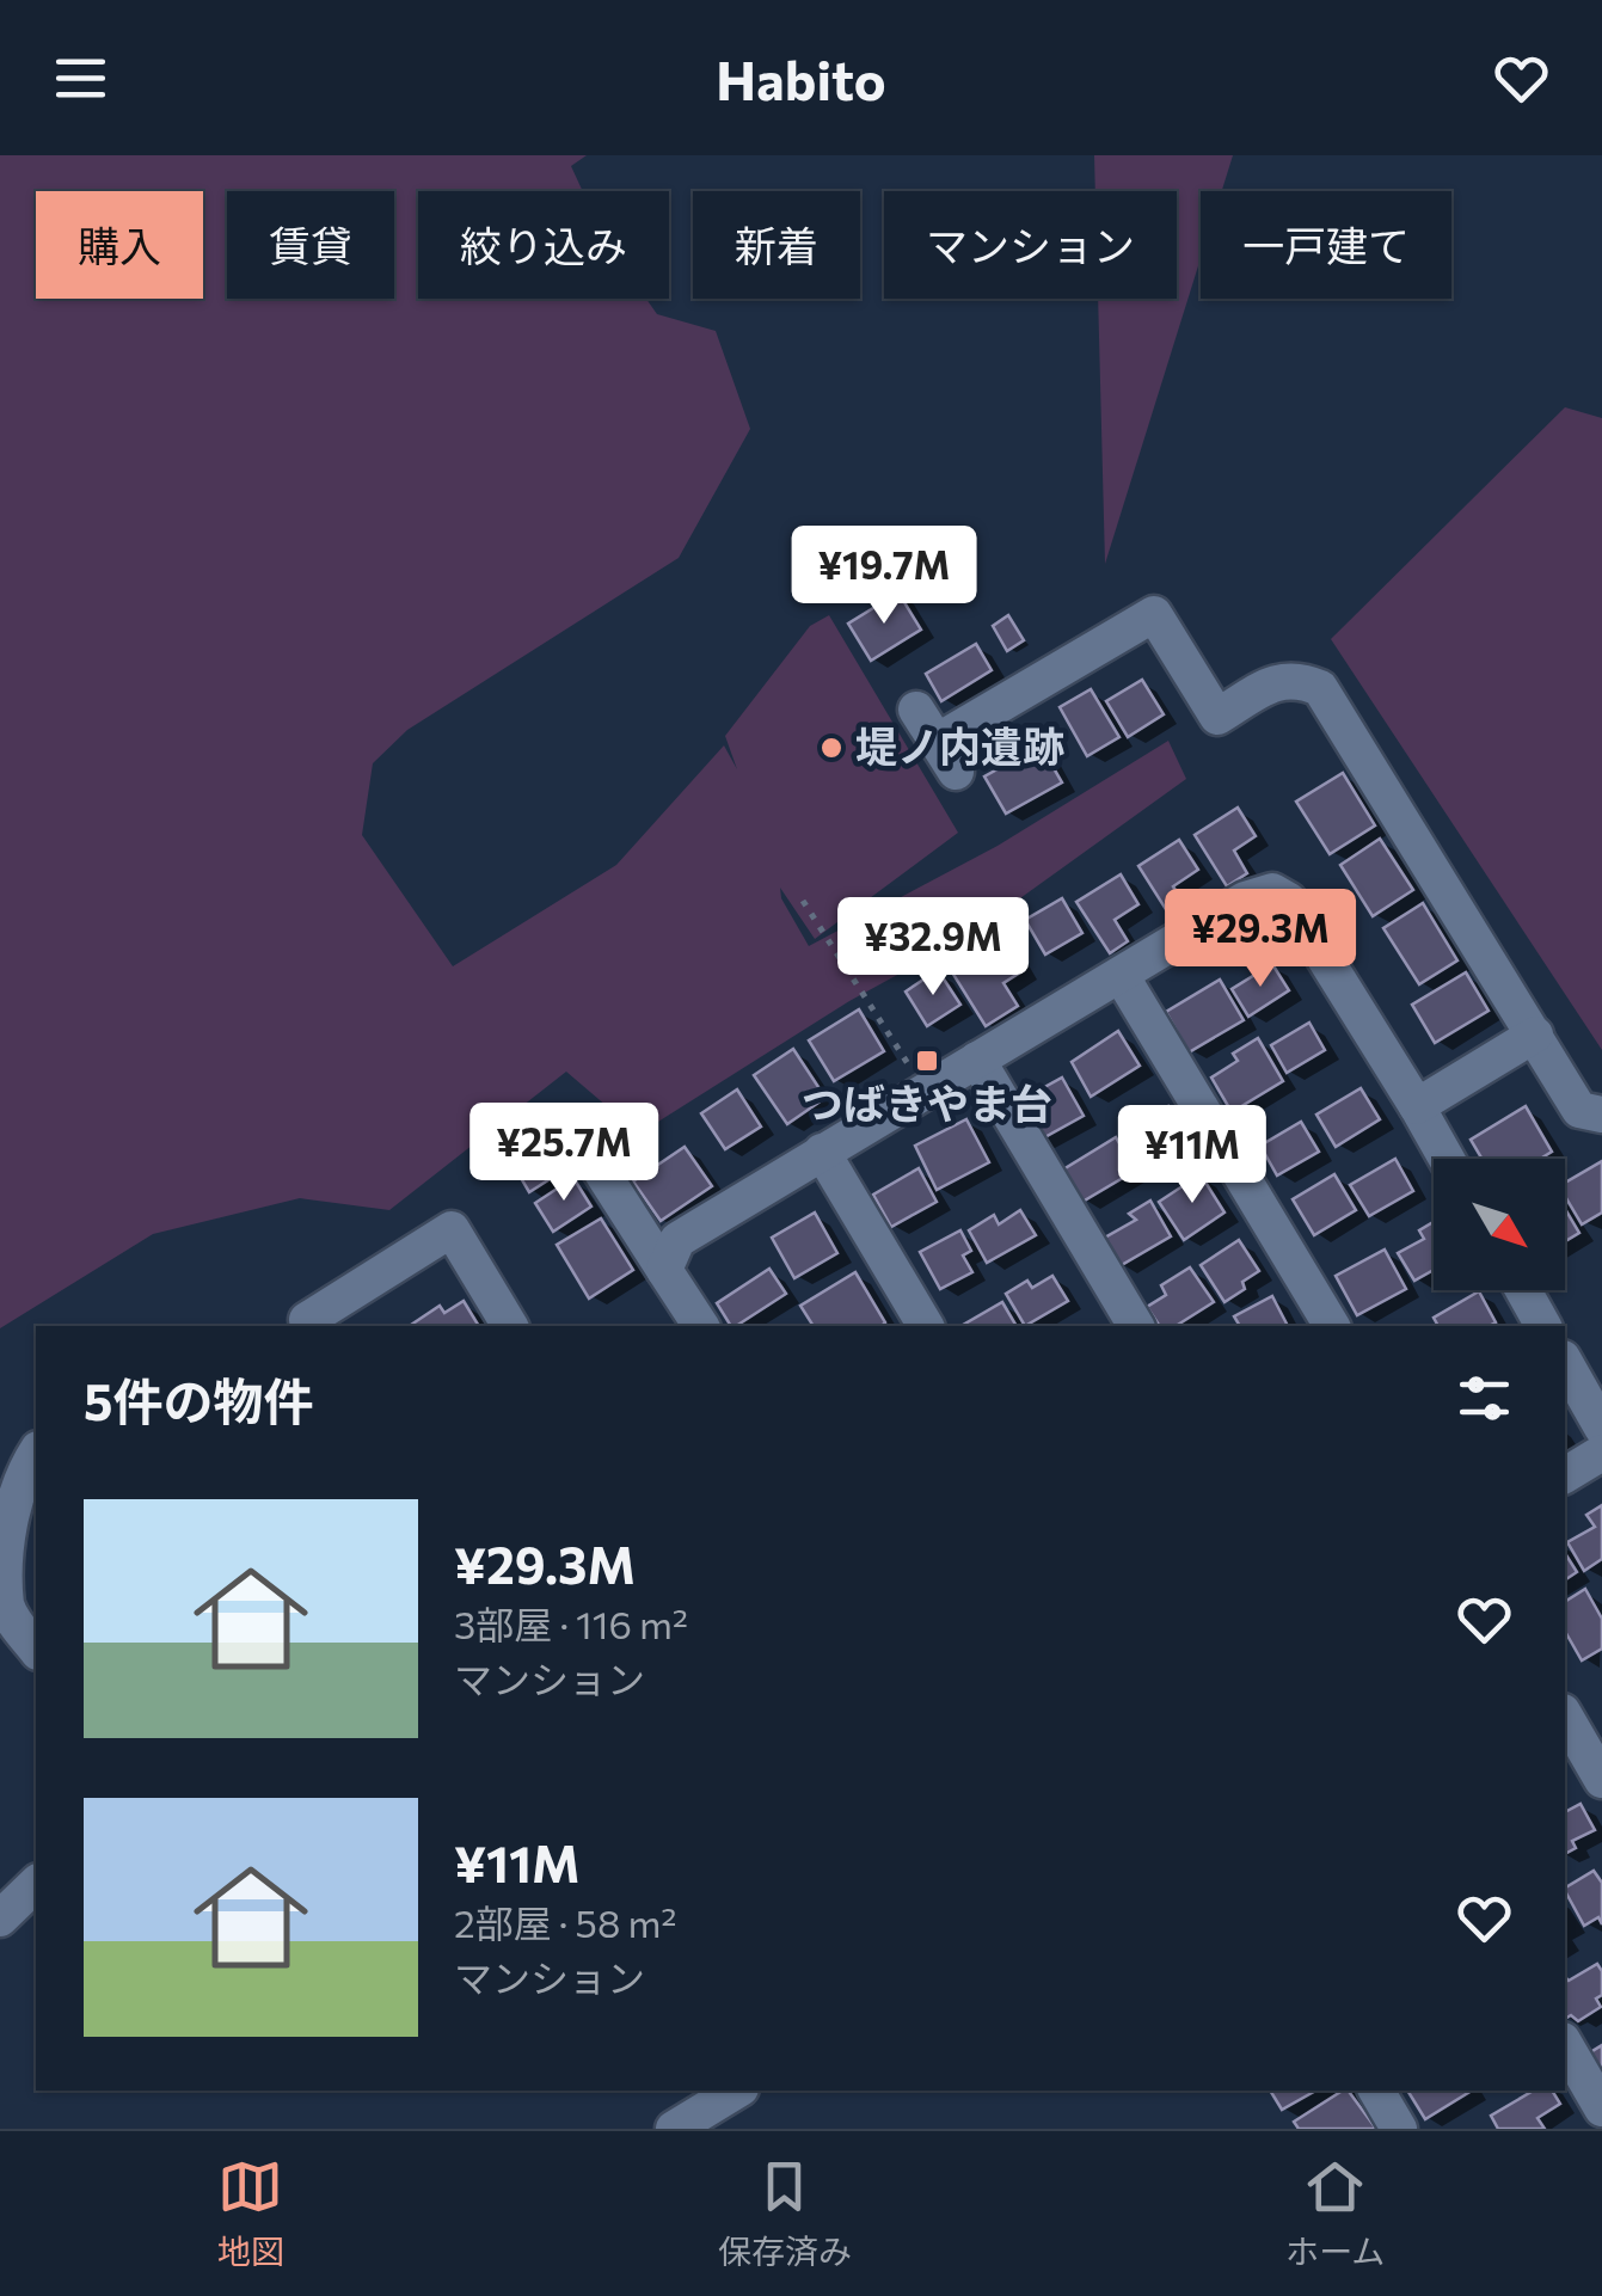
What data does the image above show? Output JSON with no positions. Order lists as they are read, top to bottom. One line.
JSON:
{"places":{"other":["堤ノ内遺跡"],"transit":["つばきやま台"]},"north":"bottom right","page":{"header":"Habito","chip":["購入","賃貸","絞り込み","新着","マンション","一戸建て"],"price":["¥19.7M","¥29.3M","¥32.9M","¥25.7M","¥11M"],"heading":"5件の物件","list":[{"name":"¥29.3M","note":"3部屋 · 116 m² · マンション"},{"name":"¥11M","note":"2部屋 · 58 m² · マンション"}],"tabs":["地図","保存済み","ホーム"]}}
